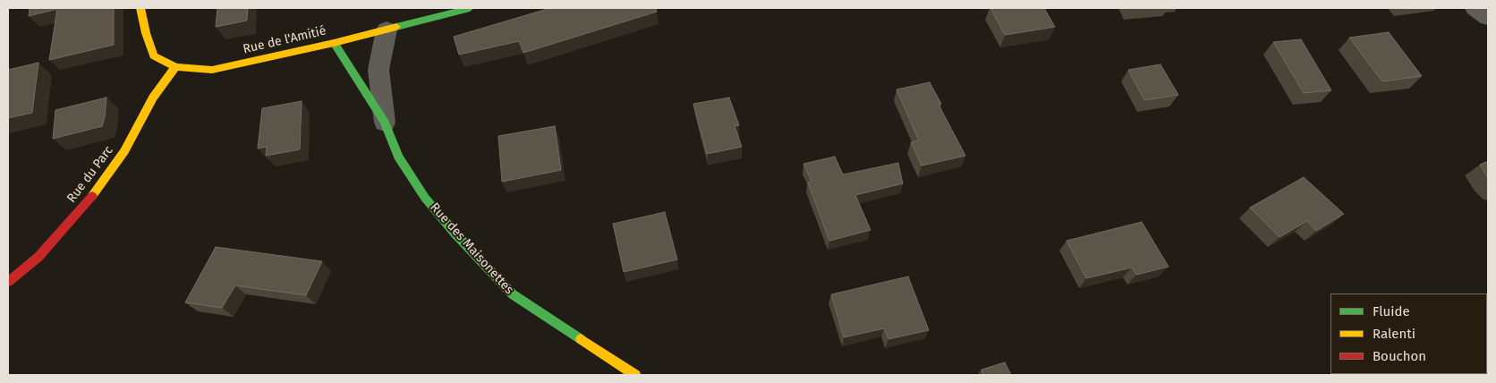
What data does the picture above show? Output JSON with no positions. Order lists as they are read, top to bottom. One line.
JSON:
{"streets":{"street":["Rue de l'Amitié","Rue du Parc","Rue des Maisonettes"]},"crossings":[["Rue de l'Amitié","Rue du Parc"],["Rue de l'Amitié","Rue des Maisonettes"]],"legend":["Fluide","Ralenti","Bouchon"]}
